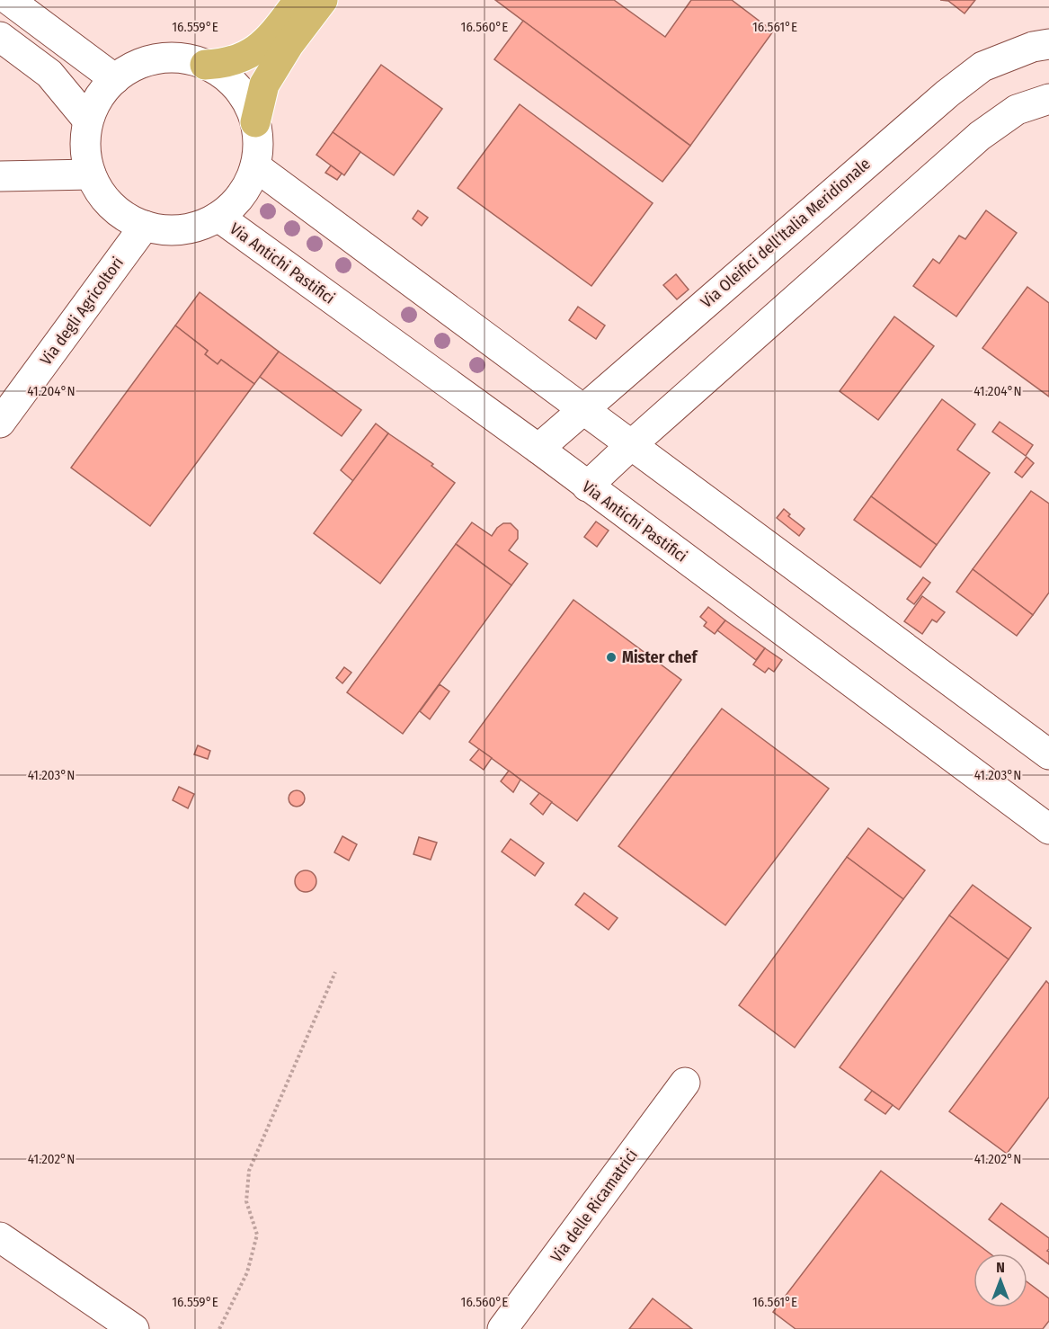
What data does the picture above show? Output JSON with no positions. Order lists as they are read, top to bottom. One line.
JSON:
{"streets":{"street":["Via Oleifici dell'Italia Meridionale","Via Antichi Pastifici","Via degli Agricoltori","Via delle Ricamatrici"]},"crossings":[["Via Oleifici dell'Italia Meridionale","Via Antichi Pastifici"],["Via Antichi Pastifici","Via degli Agricoltori"]],"places":["Mister chef"],"north":"top","coordinates":["16.559°E","16.560°E","16.561°E","41.204°N","41.203°N","41.202°N"]}
